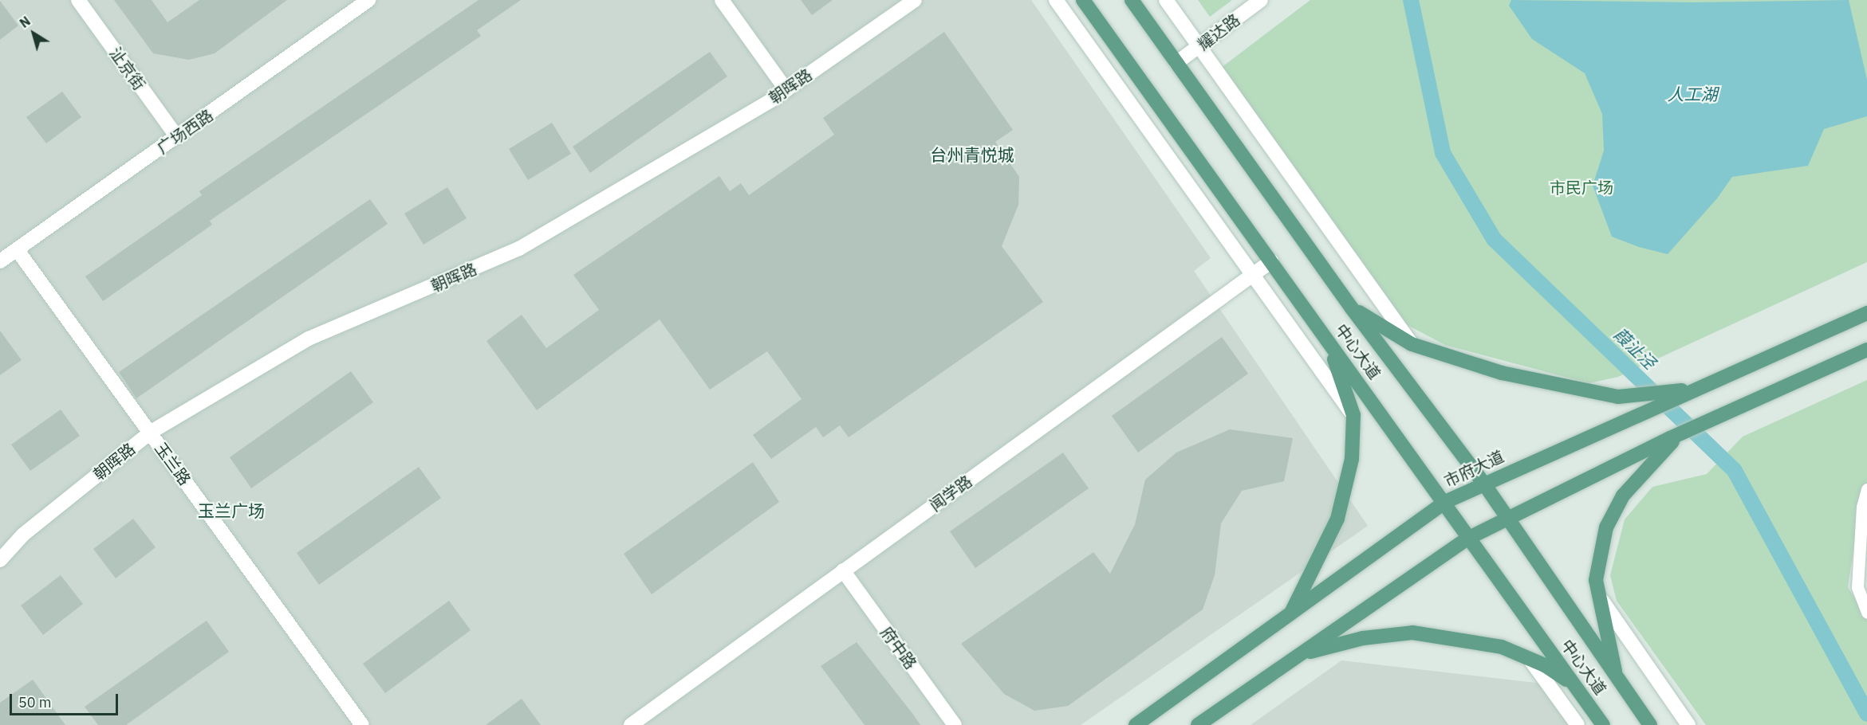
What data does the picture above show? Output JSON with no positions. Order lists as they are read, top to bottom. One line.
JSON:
{"streets":{"main road":["中心大道","市府大道"],"street":["耀达路","沚京街","朝晖路","广场西路","玉兰路","闻学路","府中路"]},"crossings":[["耀达路","中心大道"],["沚京街","广场西路"],["朝晖路","玉兰路"],["广场西路","玉兰路"],["中心大道","市府大道"],["中心大道","闻学路"],["闻学路","府中路"]],"districts":["台州青悦城","玉兰广场"],"water":["人工湖","葭沚泾"],"parks":["市民广场"],"scale_bar":"50 m","north":"top left"}
